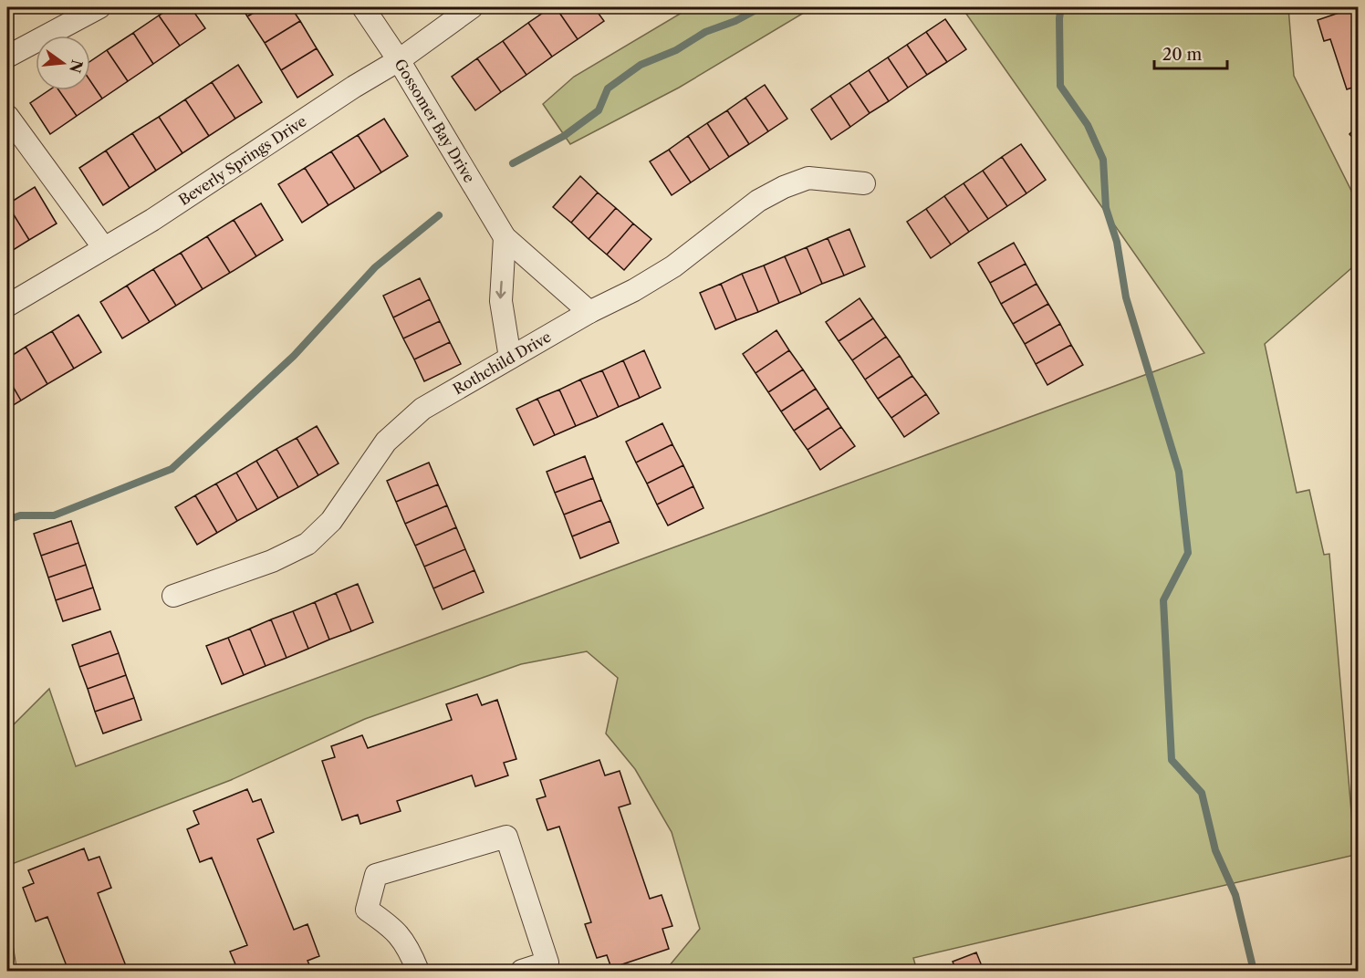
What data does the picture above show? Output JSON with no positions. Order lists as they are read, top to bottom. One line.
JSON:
{"streets":{"street":["Gossomer Bay Drive","Beverly Springs Drive","Rothchild Drive"]},"crossings":[["Gossomer Bay Drive","Beverly Springs Drive"],["Gossomer Bay Drive","Rothchild Drive"]],"scale_bar":"20 m","north":"right"}
